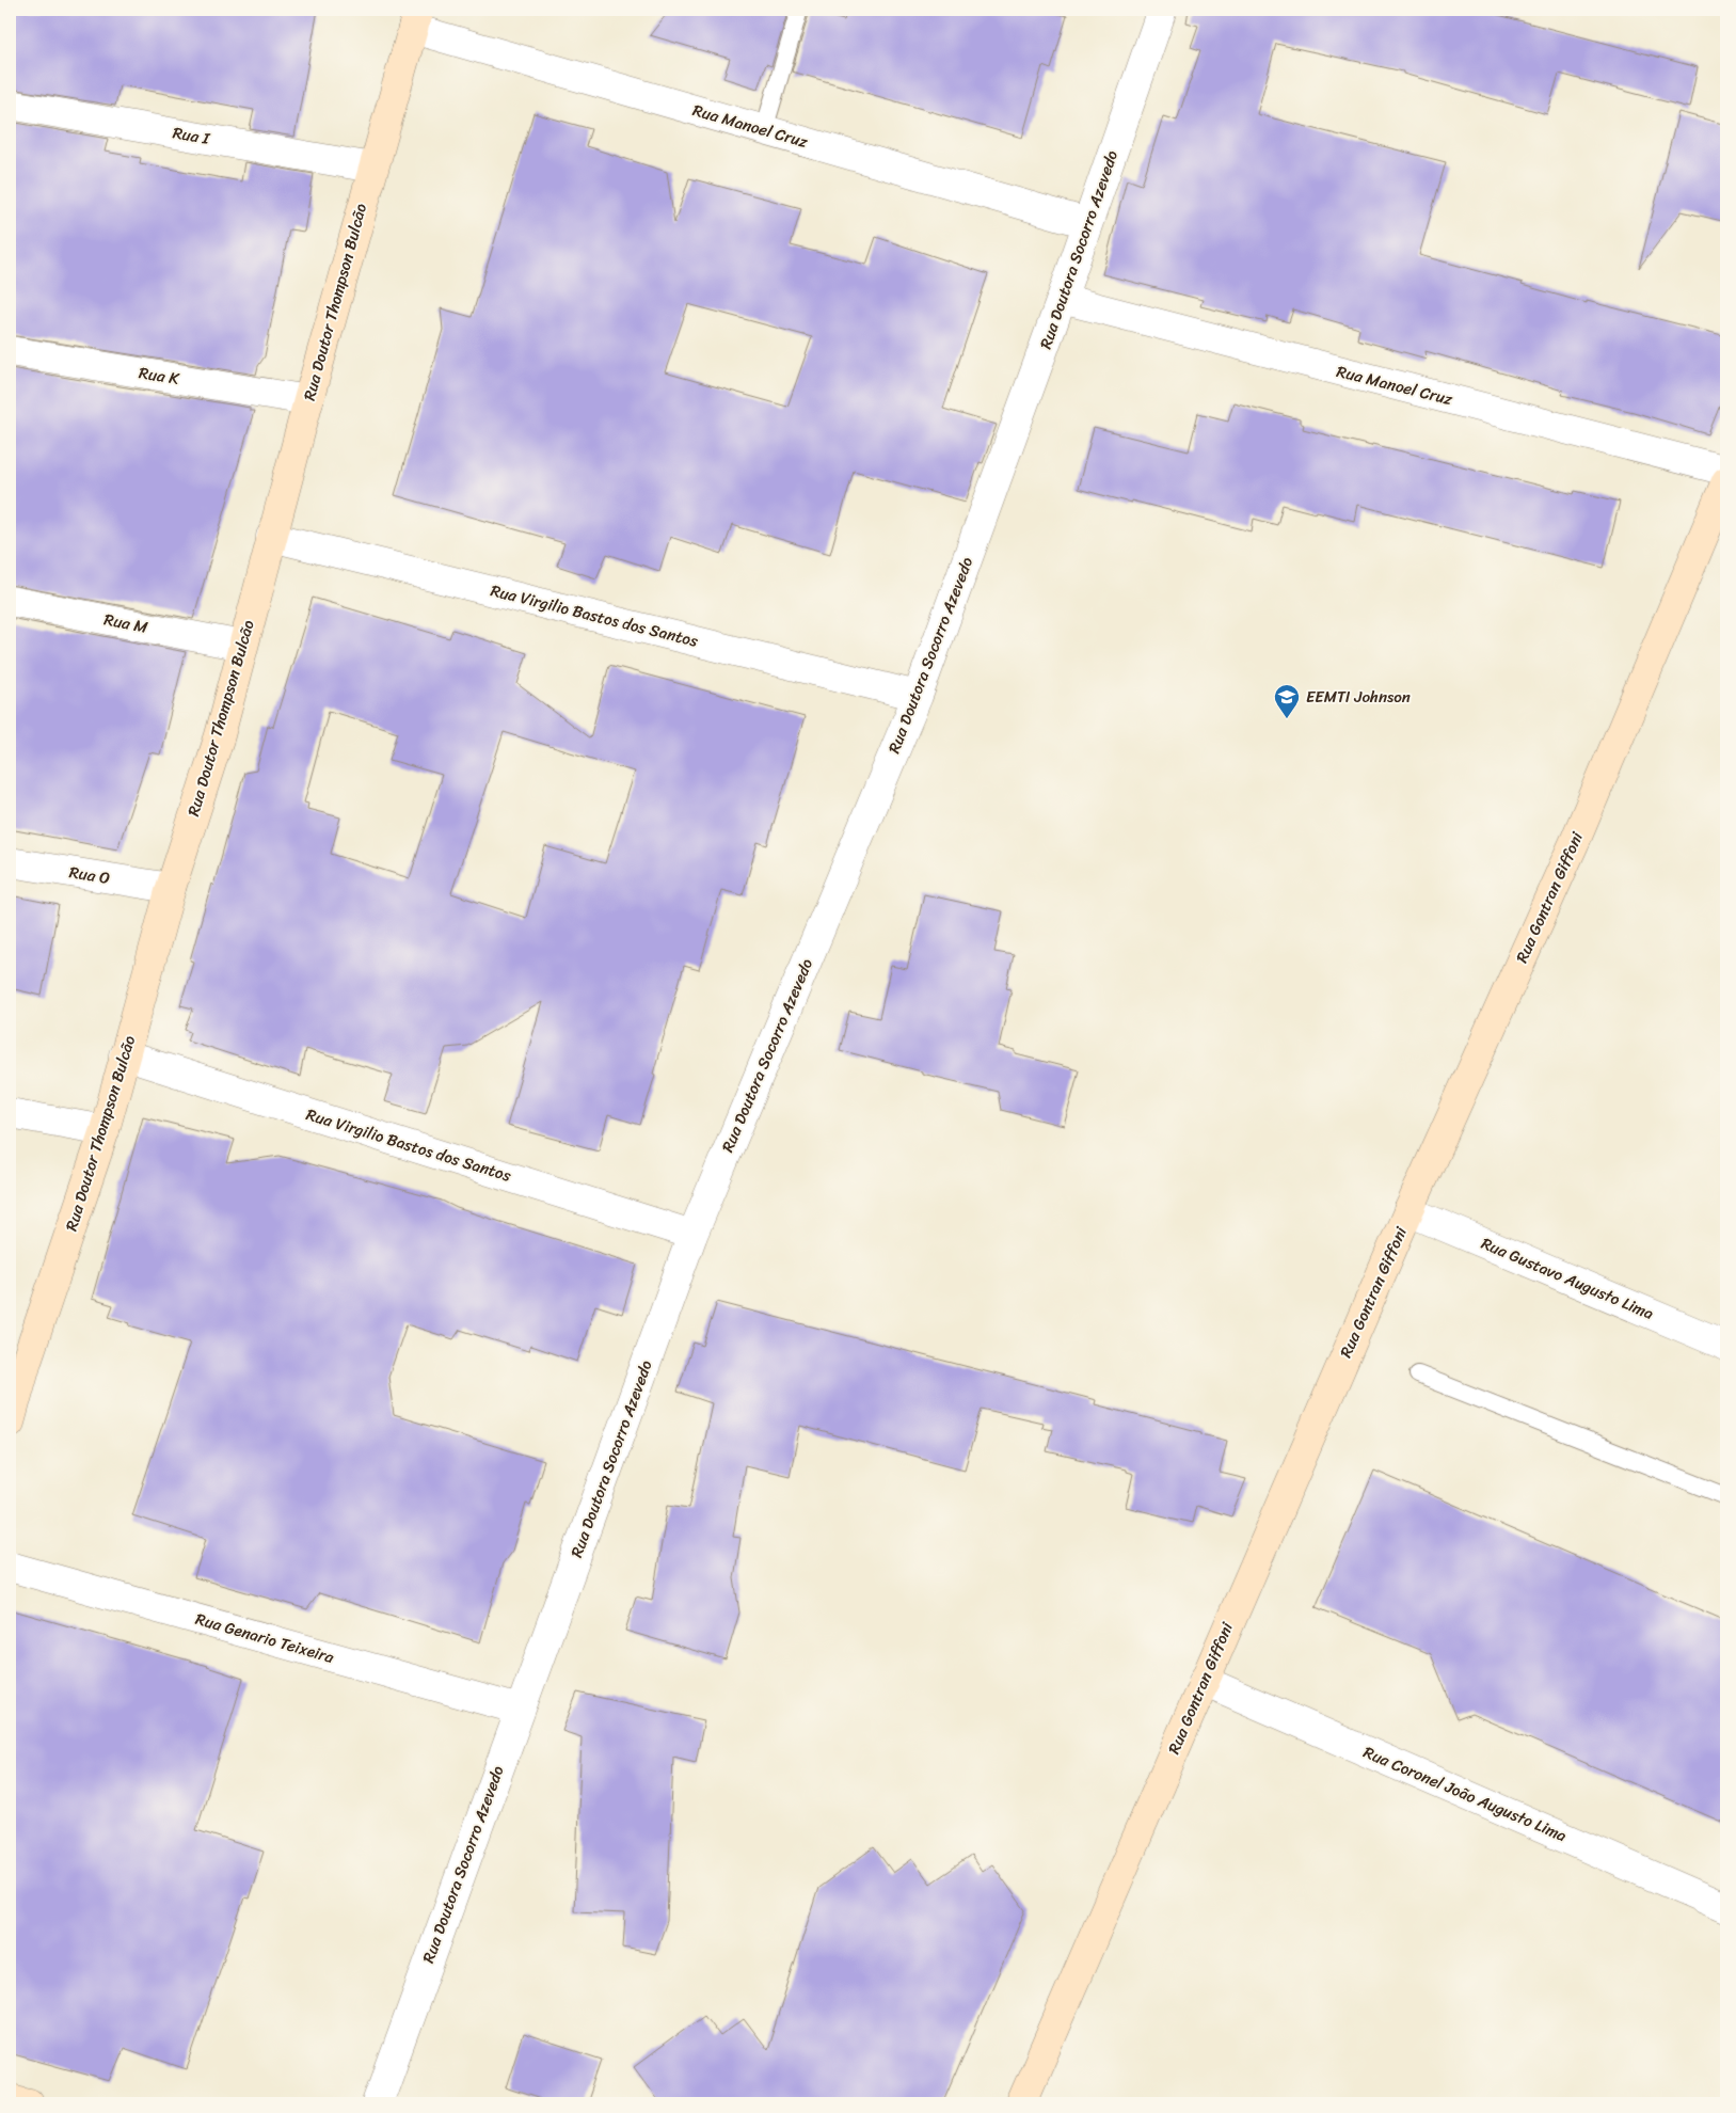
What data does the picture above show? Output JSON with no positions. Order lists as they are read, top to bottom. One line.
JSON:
{"streets":{"street":["Rua Manoel Cruz","Rua I","Rua Doutora Socorro Azevedo","Rua Doutor Thompson Bulcão","Rua K","Rua Virgilio Bastos dos Santos","Rua M","Rua O","Rua Gontran Giffoni","Rua Gustavo Augusto Lima","Rua Genario Teixeira","Rua Coronel João Augusto Lima"]},"crossings":[["Rua Manoel Cruz","Rua Doutora Socorro Azevedo"],["Rua Manoel Cruz","Rua Doutor Thompson Bulcão"],["Rua I","Rua Doutor Thompson Bulcão"],["Rua Doutora Socorro Azevedo","Rua Virgilio Bastos dos Santos"],["Rua Doutora Socorro Azevedo","Rua Genario Teixeira"],["Rua Doutor Thompson Bulcão","Rua K"],["Rua Doutor Thompson Bulcão","Rua Virgilio Bastos dos Santos"],["Rua Doutor Thompson Bulcão","Rua M"],["Rua Doutor Thompson Bulcão","Rua O"],["Rua Gontran Giffoni","Rua Gustavo Augusto Lima"],["Rua Gontran Giffoni","Rua Coronel João Augusto Lima"]],"places":{"school or university":["EEMTI Johnson"]}}
